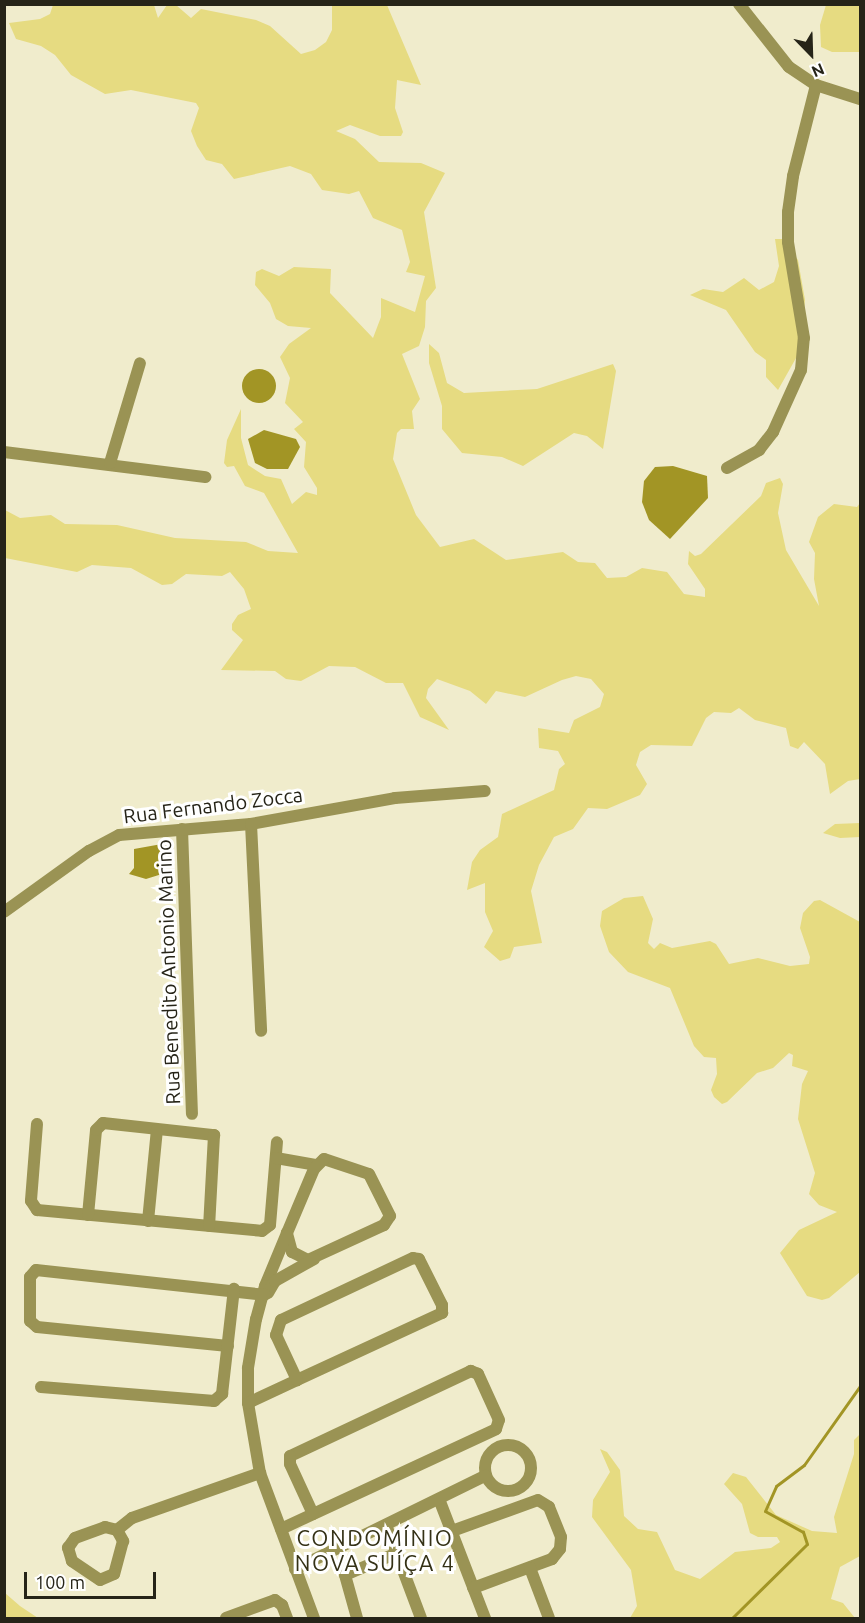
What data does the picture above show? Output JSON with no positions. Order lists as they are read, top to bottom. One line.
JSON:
{"streets":{"street":["Rua Fernando Zocca","Rua Benedito Antonio Marino"]},"crossings":[["Rua Fernando Zocca","Rua Benedito Antonio Marino"]],"districts":["CONDOMÍNIO NOVA SUÍÇA 4"],"scale_bar":"100 m","north":"bottom right"}
